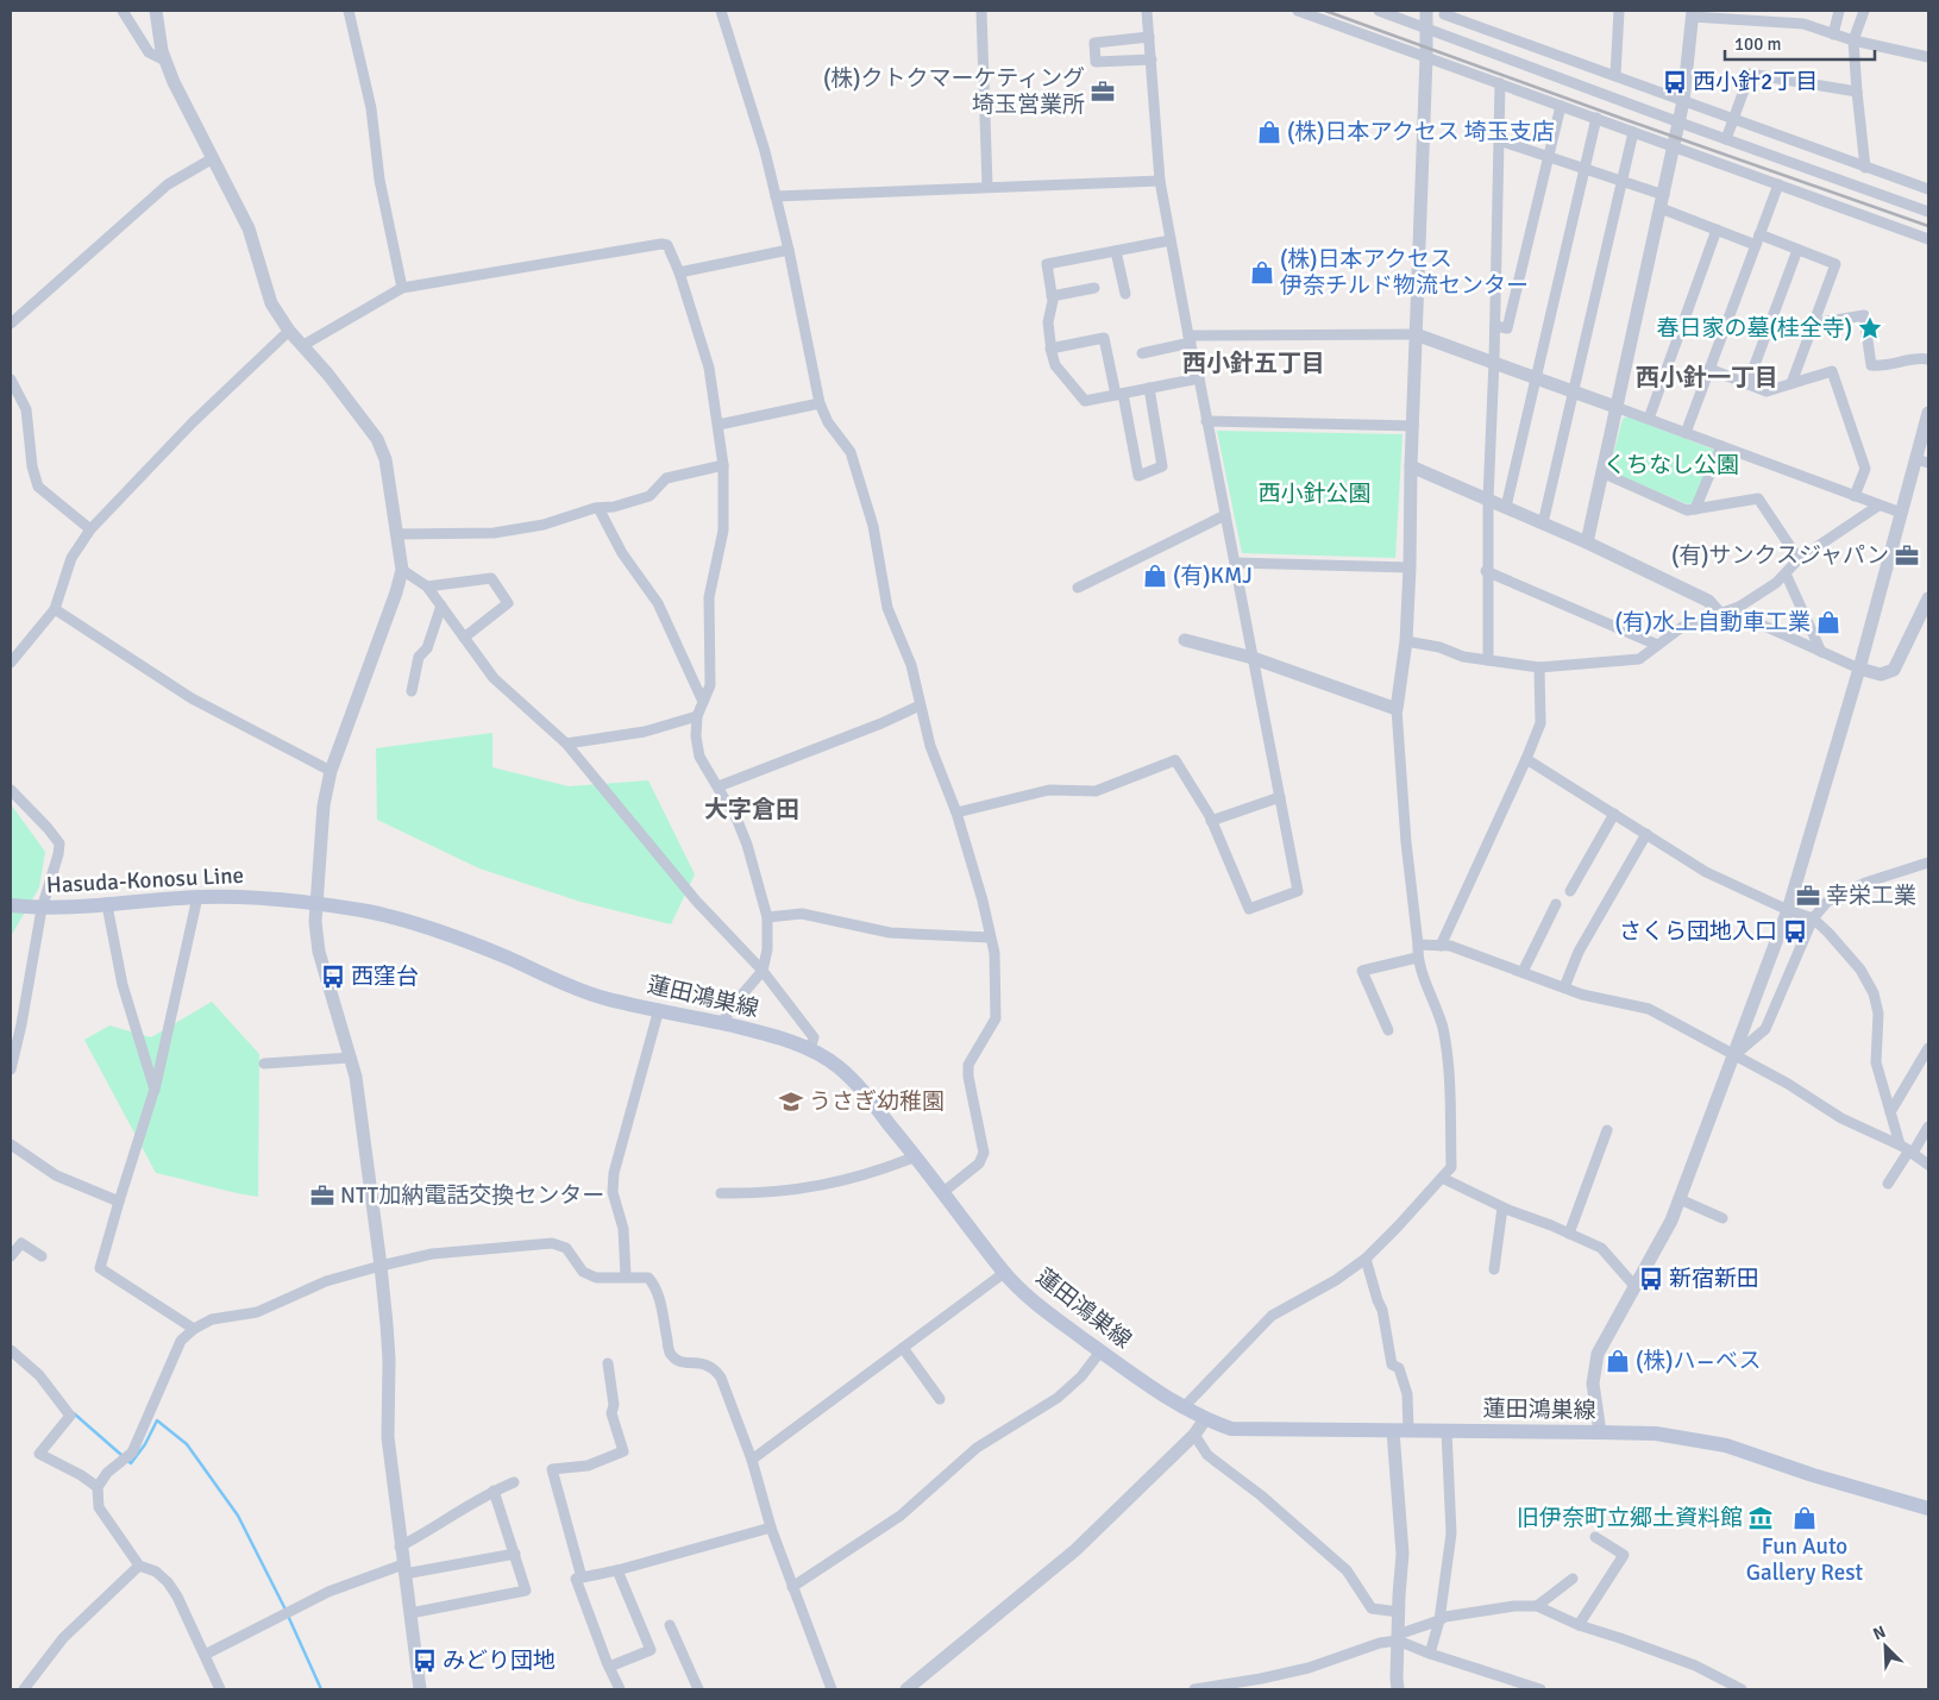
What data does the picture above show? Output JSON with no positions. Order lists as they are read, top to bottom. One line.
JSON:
{"streets":{"main road":["Hasuda-Konosu Line","蓮田鴻巣線"]},"crossings":[["Hasuda-Konosu Line","蓮田鴻巣線"]],"districts":["西小針五丁目","西小針一丁目","大字倉田"],"parks":["くちなし公園","西小針公園"],"places":{"bus stop":["西小針2丁目","さくら団地入口","西窪台","新宿新田","みどり団地"],"office":["(株)クトクマーケティング 埼玉営業所","(有)サンクスジャパン","幸栄工業","NTT加納電話交換センター"],"shop":["(株)日本アクセス 埼玉支店","(株)日本アクセス 伊奈チルド物流センター","(有)KMJ","(有)水上自動車工業","(株)ハ―ベス","Fun Auto Gallery Rest"],"place":["春日家の墓(桂全寺)"],"school or university":["うさぎ幼稚園"],"museum":["旧伊奈町立郷土資料館"]},"scale_bar":"100 m","north":"top left"}
